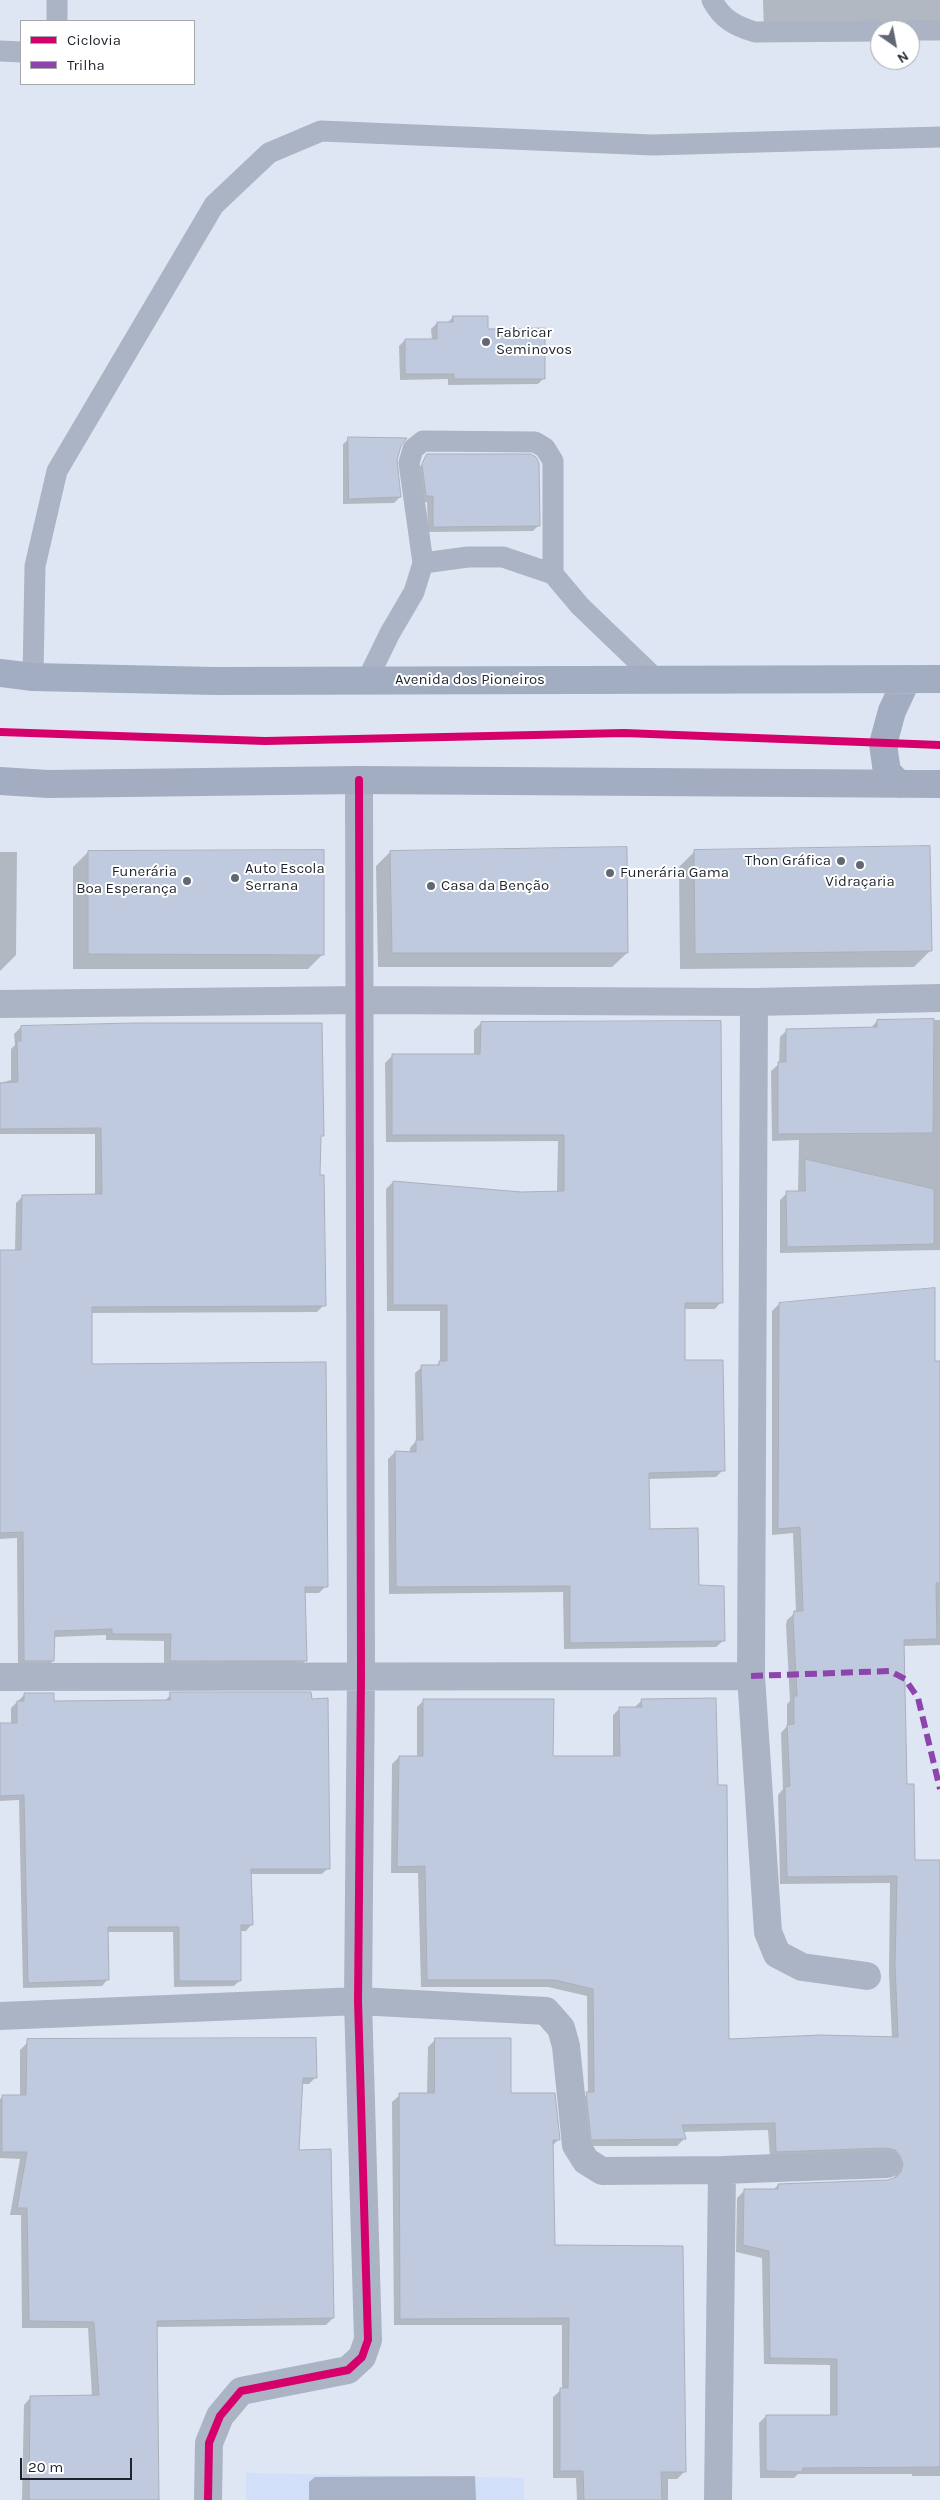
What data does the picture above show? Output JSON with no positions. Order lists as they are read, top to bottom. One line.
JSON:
{"streets":{"main road":["Avenida dos Pioneiros"]},"places":["Fabricar Seminovos","Thon Gráfica","Vidraçaria","Funerária Gama","Auto Escola Serrana","Funerária Boa Esperança","Casa da Benção"],"legend":["Ciclovia","Trilha"],"scale_bar":"20 m","north":"bottom right"}
